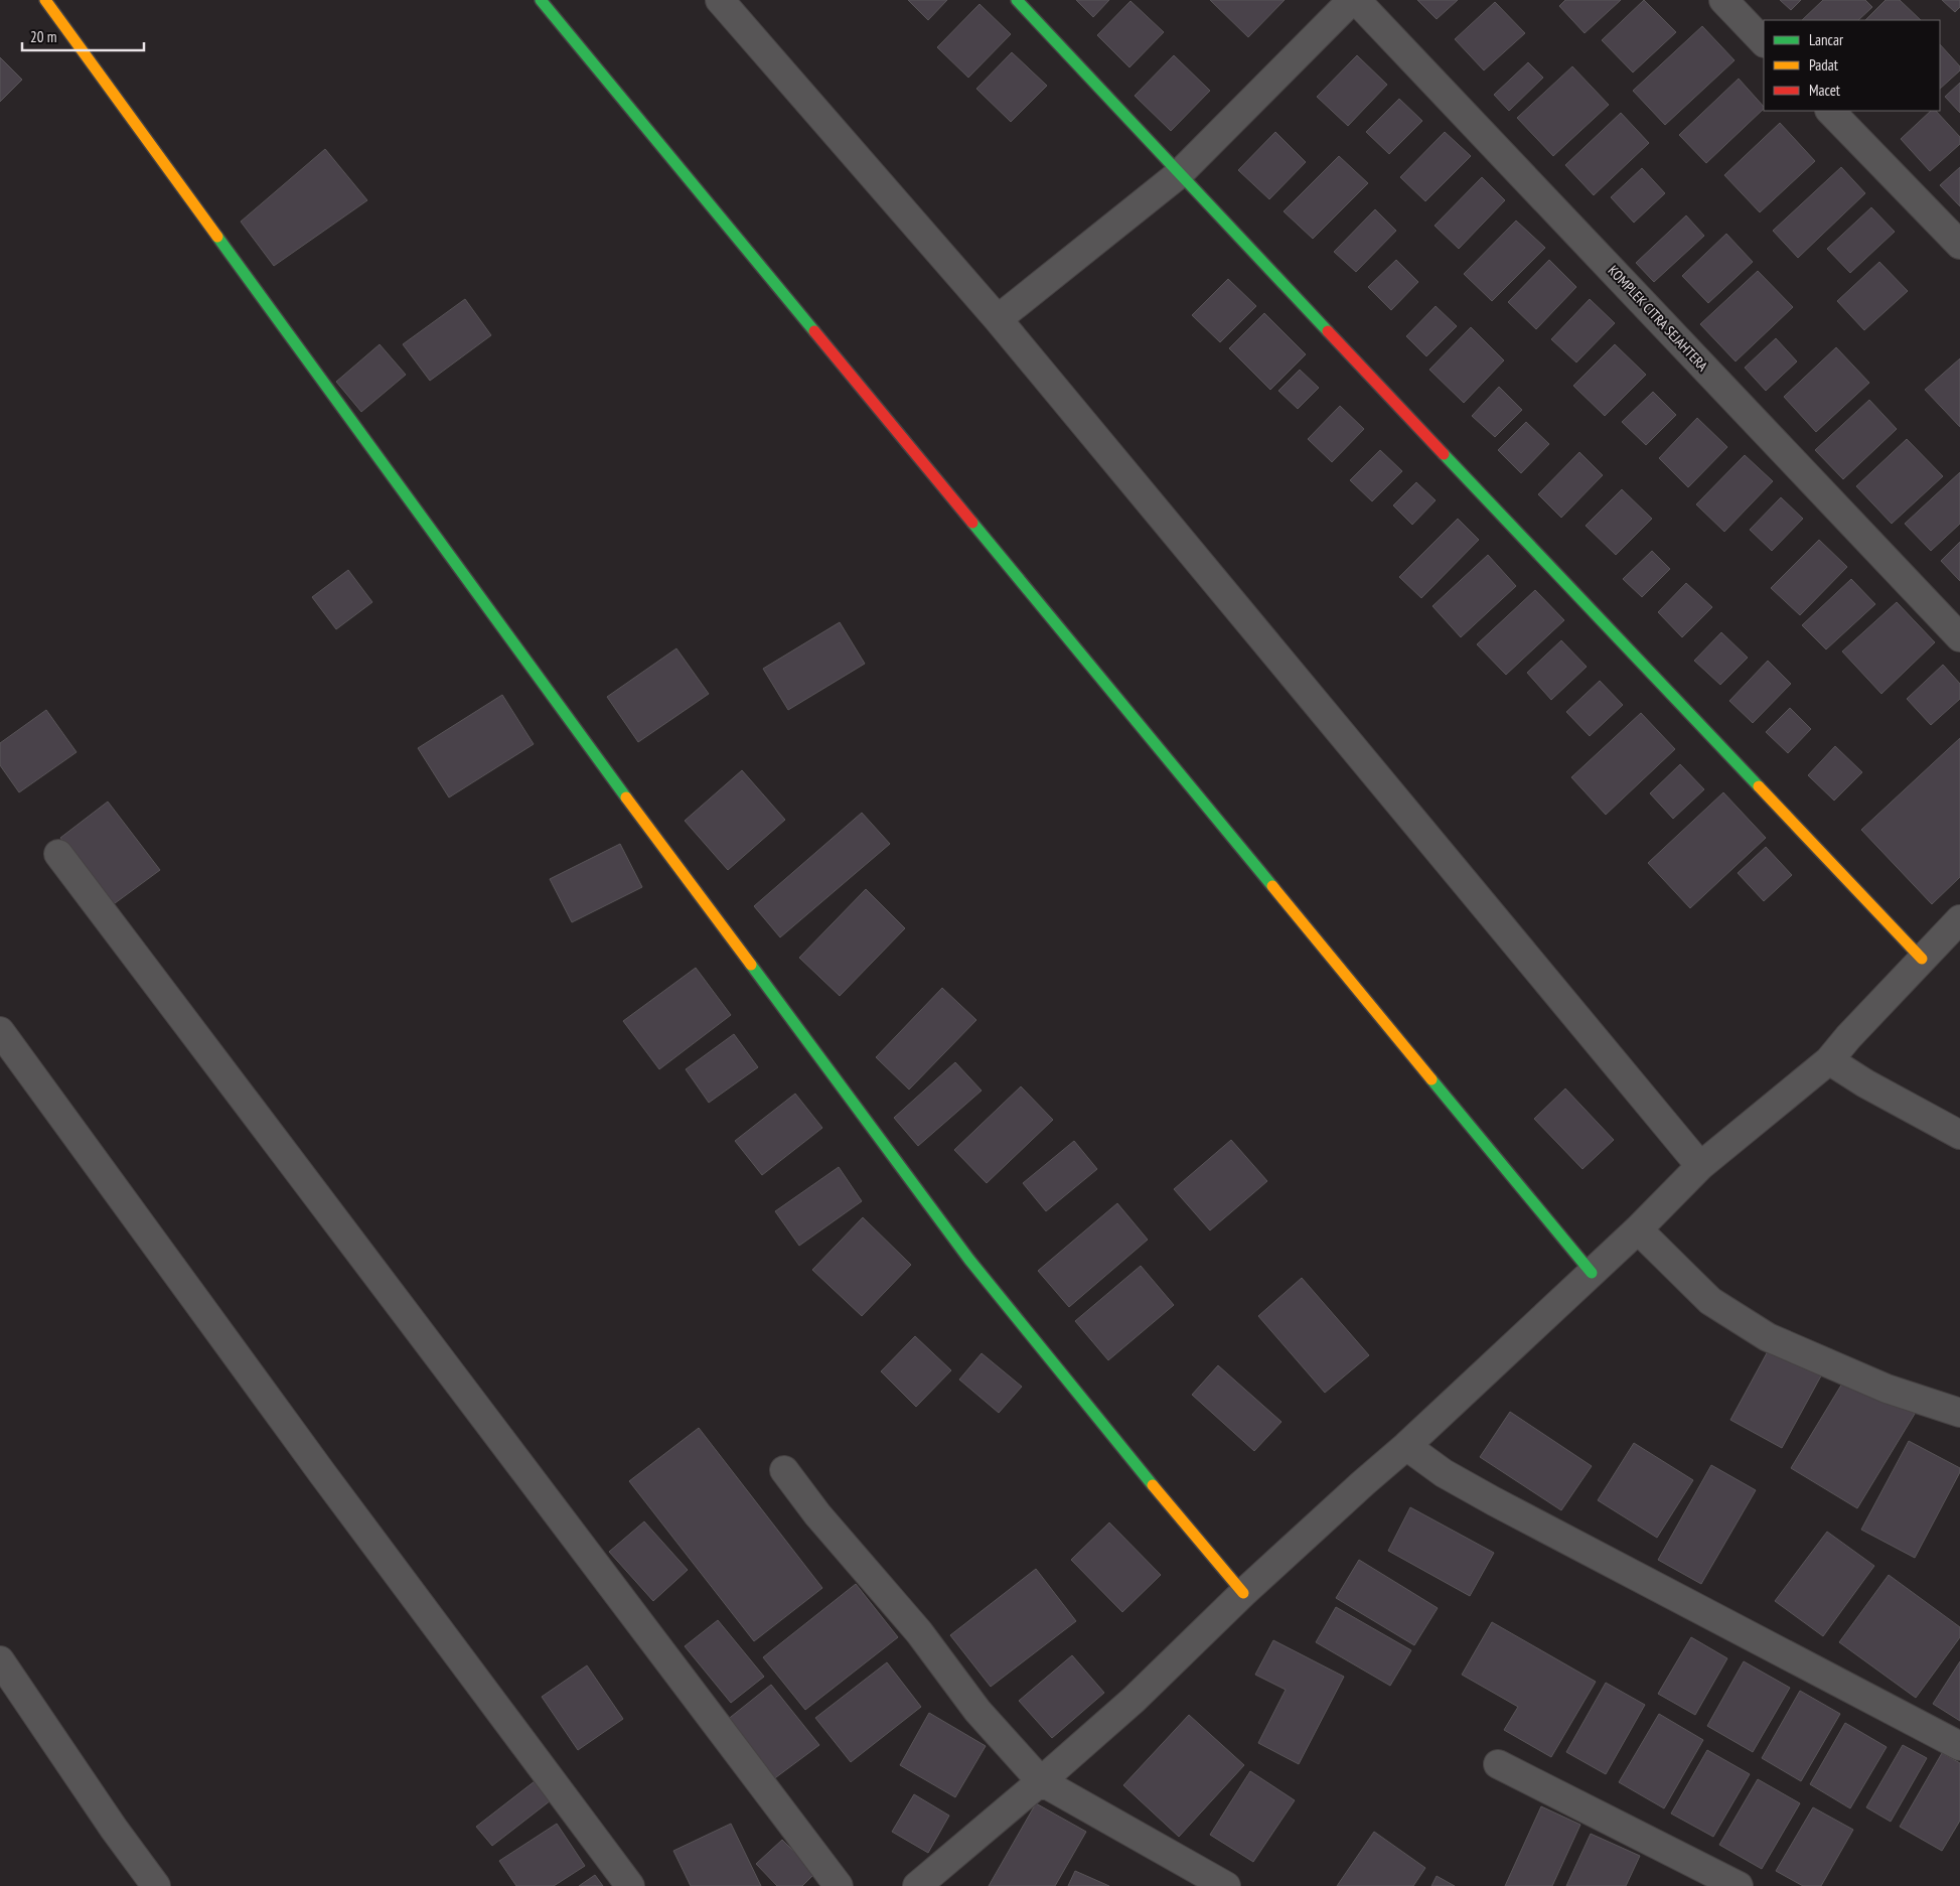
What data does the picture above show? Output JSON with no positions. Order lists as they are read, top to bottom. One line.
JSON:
{"streets":{"street":["KOMPLEK CITRA SEJAHTERA"]},"legend":["Lancar","Padat","Macet"],"scale_bar":"20 m"}
